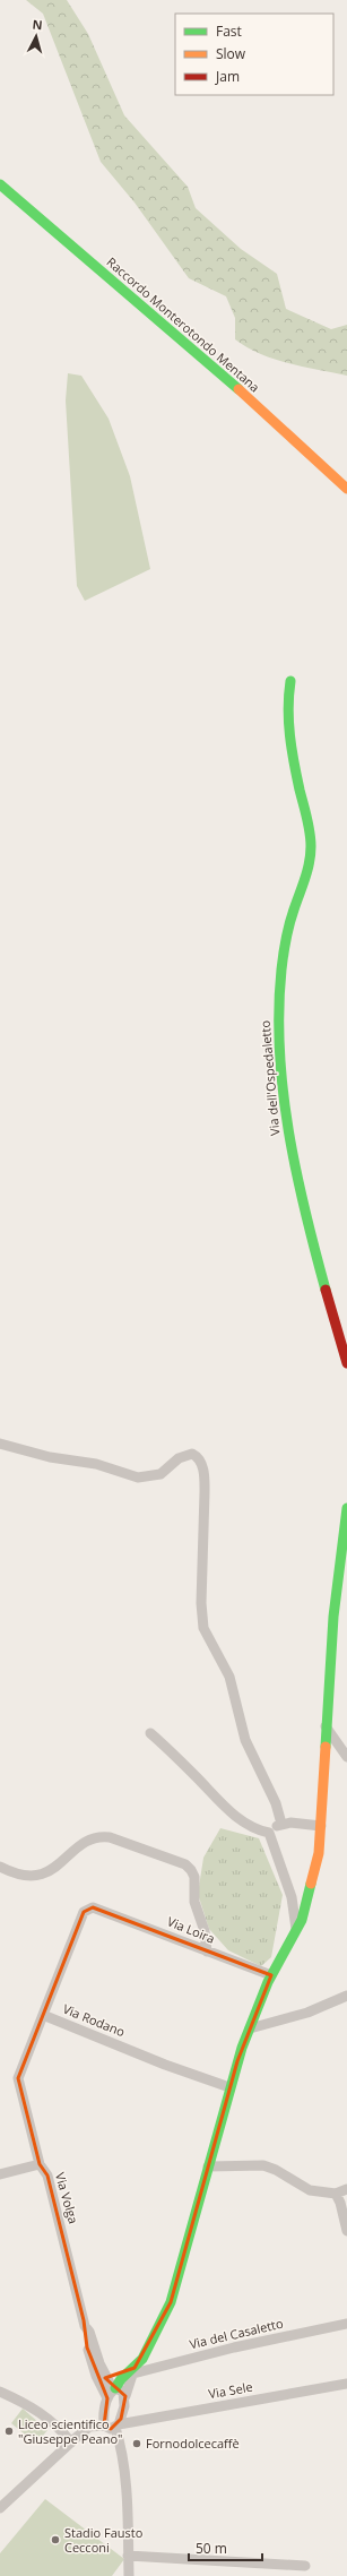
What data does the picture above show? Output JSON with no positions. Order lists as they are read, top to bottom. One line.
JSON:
{"streets":{"street":["Raccordo Monterotondo Mentana","Via dell'Ospedaletto","Via Loira","Via Rodano","Via Volga","Via del Casaletto","Via Sele"]},"crossings":[["Via Loira","Via Rodano"],["Via Rodano","Via Volga"],["Via Volga","Via del Casaletto"]],"places":["Liceo scientifico \"Giuseppe Peano\"","Fornodolcecaffè","Stadio Fausto Cecconi"],"legend":["Fast","Slow","Jam"],"scale_bar":"50 m","north":"top"}
